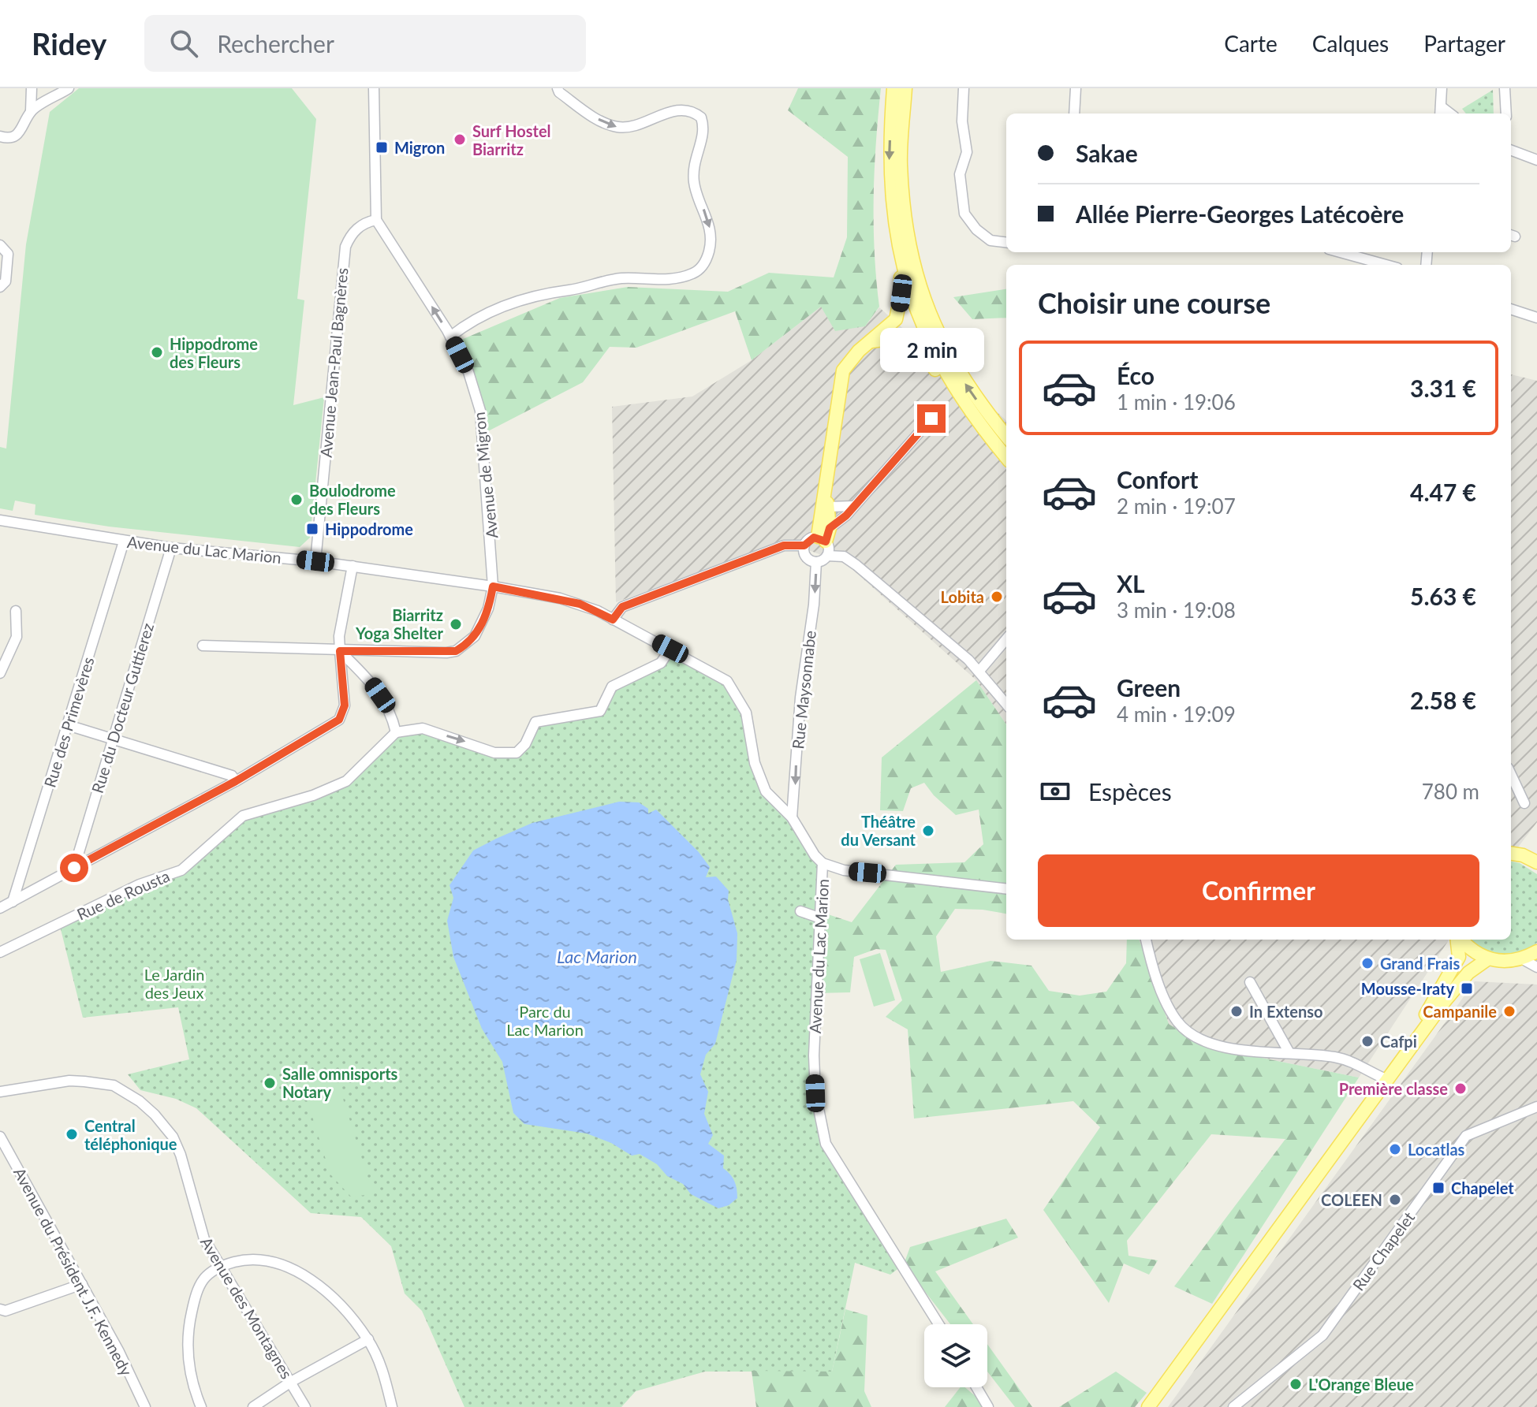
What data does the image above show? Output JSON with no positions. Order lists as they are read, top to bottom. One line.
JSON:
{"streets":{"street":["Avenue Jean-Paul Bagnères","Avenue de Migron","Avenue du Lac Marion","Rue Maysonnabe","Rue du Docteur Guttierez","Rue des Primevères","Rue de Rousta","Rue Chapelet","Avenue du Président J.F. Kennedy","Avenue des Montagnes"]},"crossings":[["Avenue Jean-Paul Bagnères","Avenue de Migron"],["Avenue Jean-Paul Bagnères","Avenue du Lac Marion"],["Avenue de Migron","Avenue du Lac Marion"],["Avenue du Lac Marion","Rue Maysonnabe"],["Avenue du Lac Marion","Rue du Docteur Guttierez"],["Avenue du Lac Marion","Rue des Primevères"]],"one_way":["Rue Maysonnabe"],"water":["Lac Marion"],"parks":["Le Jardin des Jeux","Parc du Lac Marion"],"places":{"other":["Surf Hostel Biarritz","Hippodrome des Fleurs","Boulodrome des Fleurs","Lobita","Biarritz Yoga Shelter","Théâtre du Versant","Grand Frais","In Extenso","Campanile","Cafpi","Salle omnisports Notary","Première classe","Central téléphonique","Locatlas","COLEEN","L'Orange Bleue"],"transit":["Migron","Hippodrome","Mousse-Iraty","Chapelet"]},"page":{"header":"Ridey","search":"Rechercher","nav":["Carte","Calques","Partager"],"banner":["Sakae","Allée Pierre-Georges Latécoère"],"heading":"Choisir une course","bubble":"2 min","list":[{"name":"Éco","note":"1 min · 19:06","value":"3.31 €"},{"name":"Confort","note":"2 min · 19:07","value":"4.47 €"},{"name":"XL","note":"3 min · 19:08","value":"5.63 €"},{"name":"Green","note":"4 min · 19:09","value":"2.58 €"}],"pay":["Espèces","780 m"],"buttons":"Confirmer"}}
